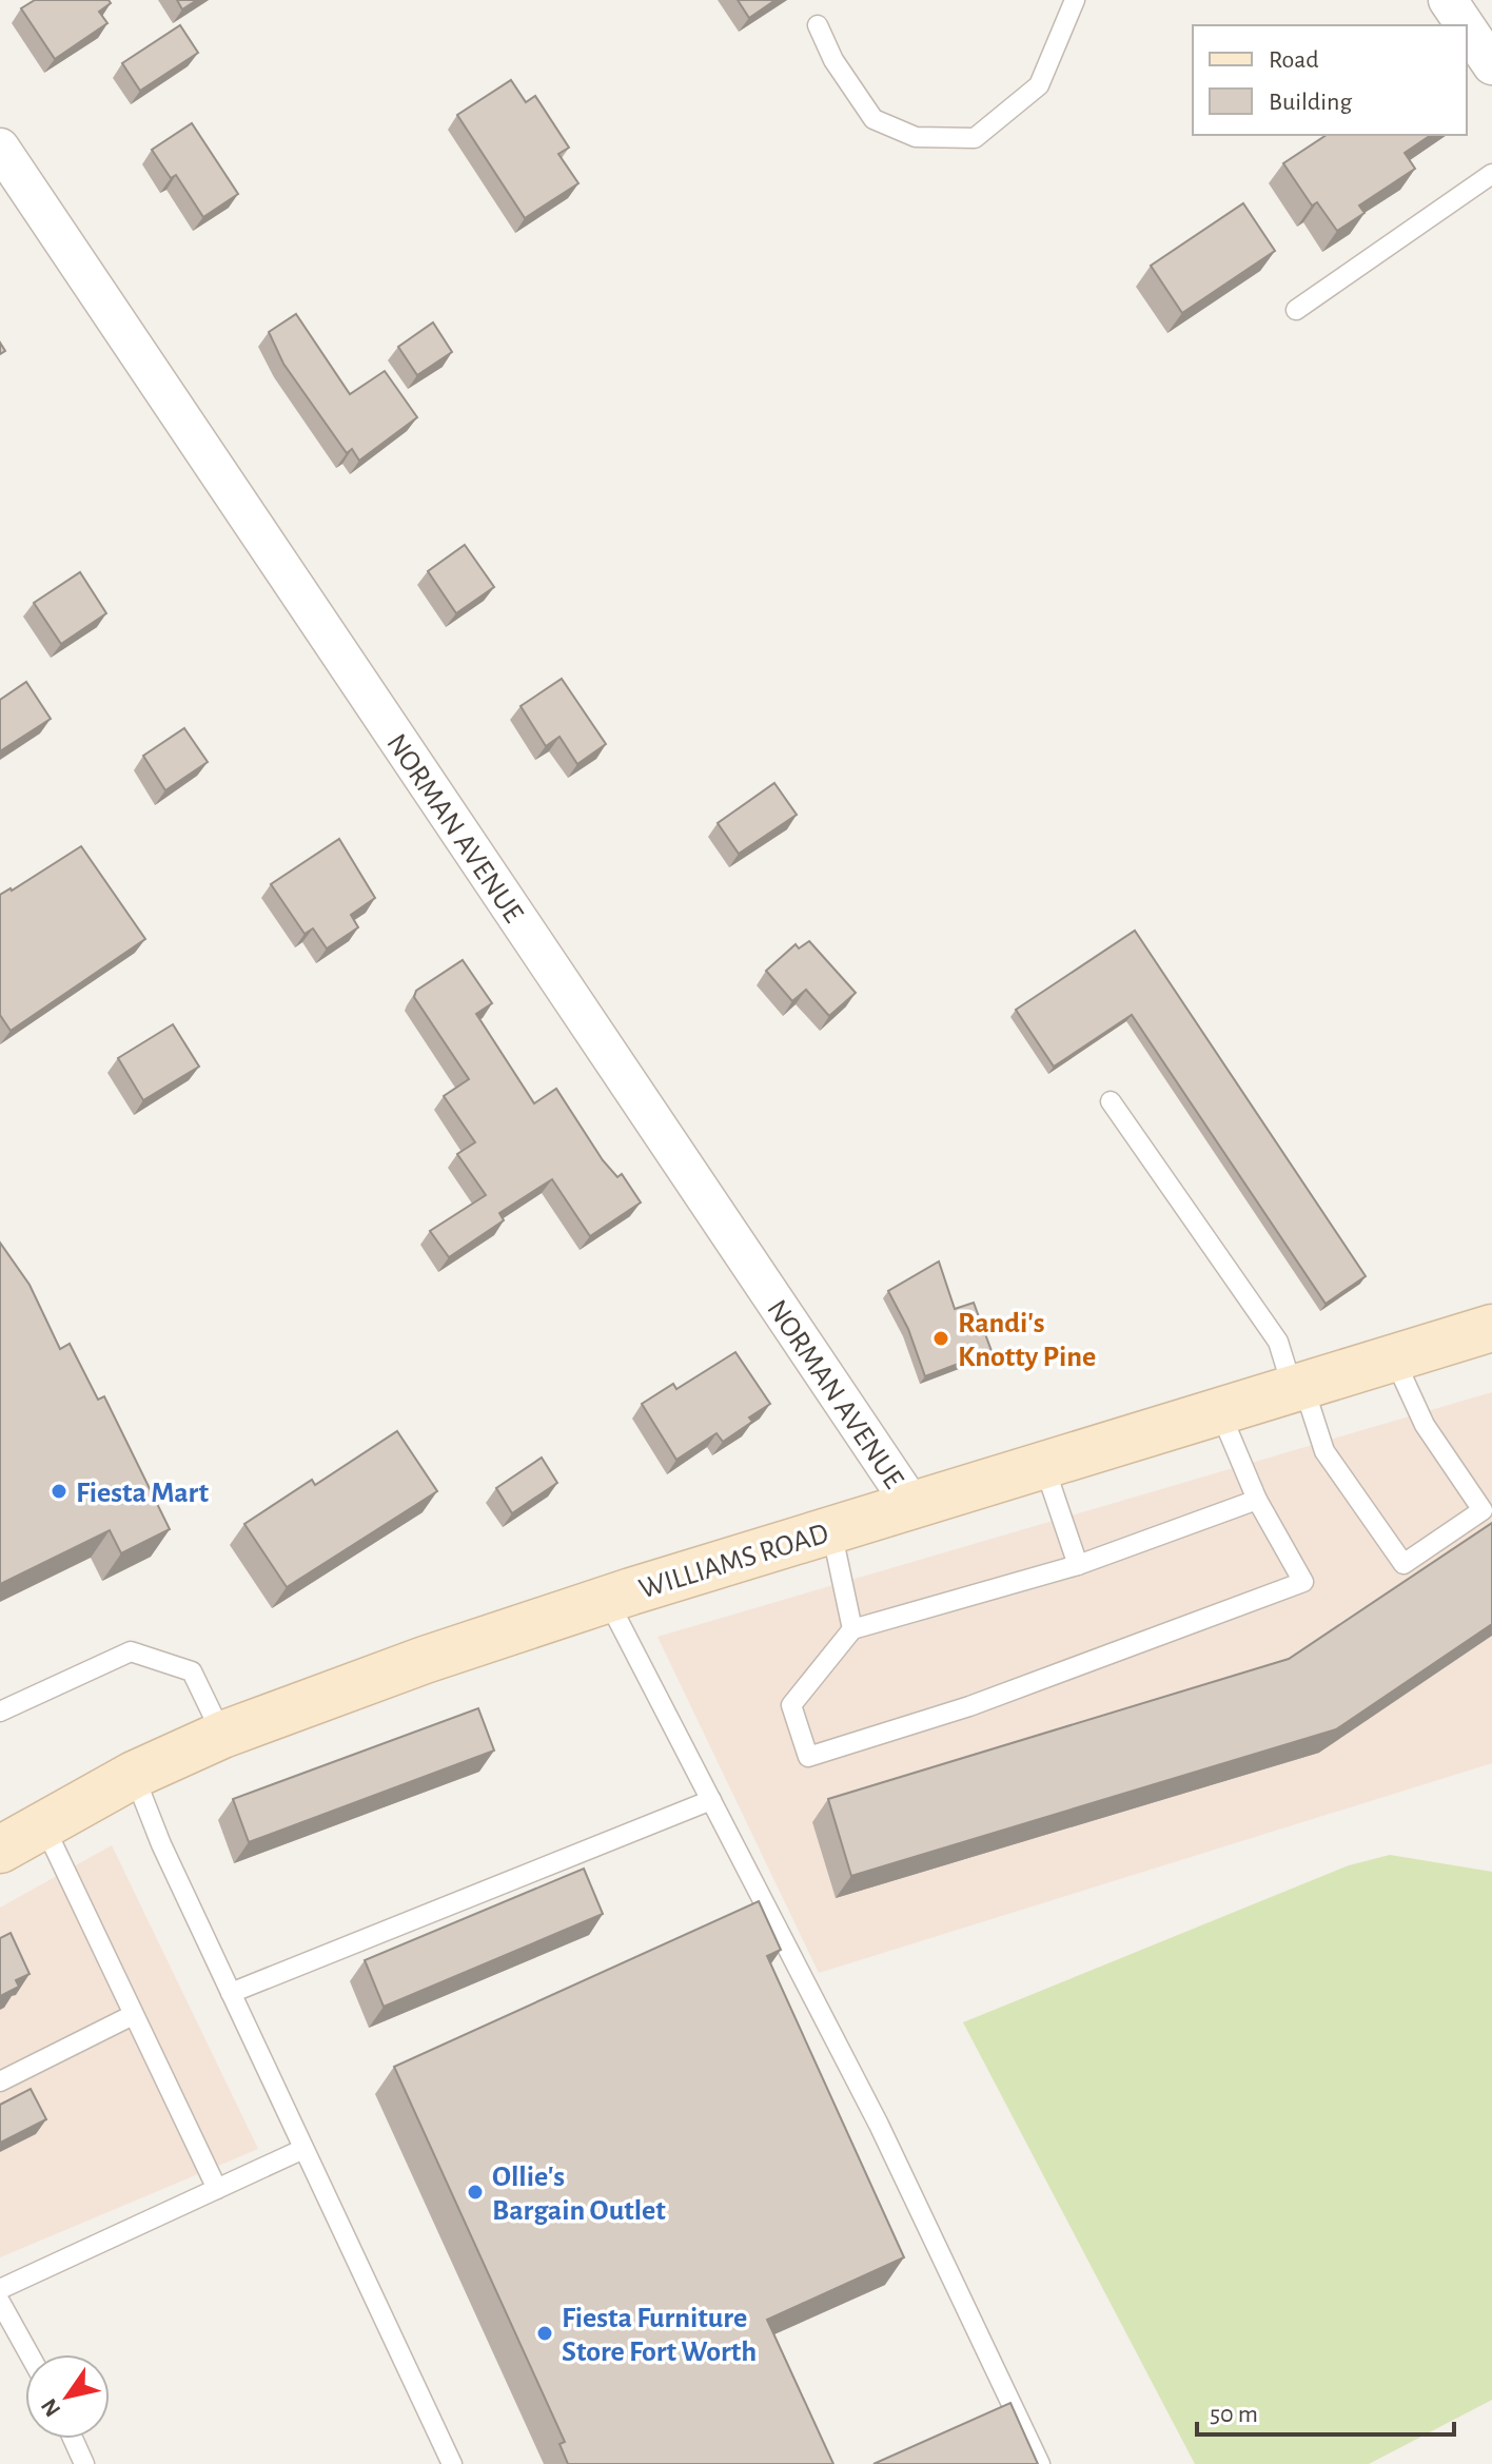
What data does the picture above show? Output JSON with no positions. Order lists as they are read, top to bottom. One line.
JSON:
{"streets":{"street":["NORMAN AVENUE","WILLIAMS ROAD"]},"crossings":[["NORMAN AVENUE","WILLIAMS ROAD"]],"places":["Randi's Knotty Pine","Fiesta Mart","Ollie's Bargain Outlet","Fiesta Furniture Store Fort Worth"],"legend":["Road","Building"],"scale_bar":"50 m","north":"bottom left"}
